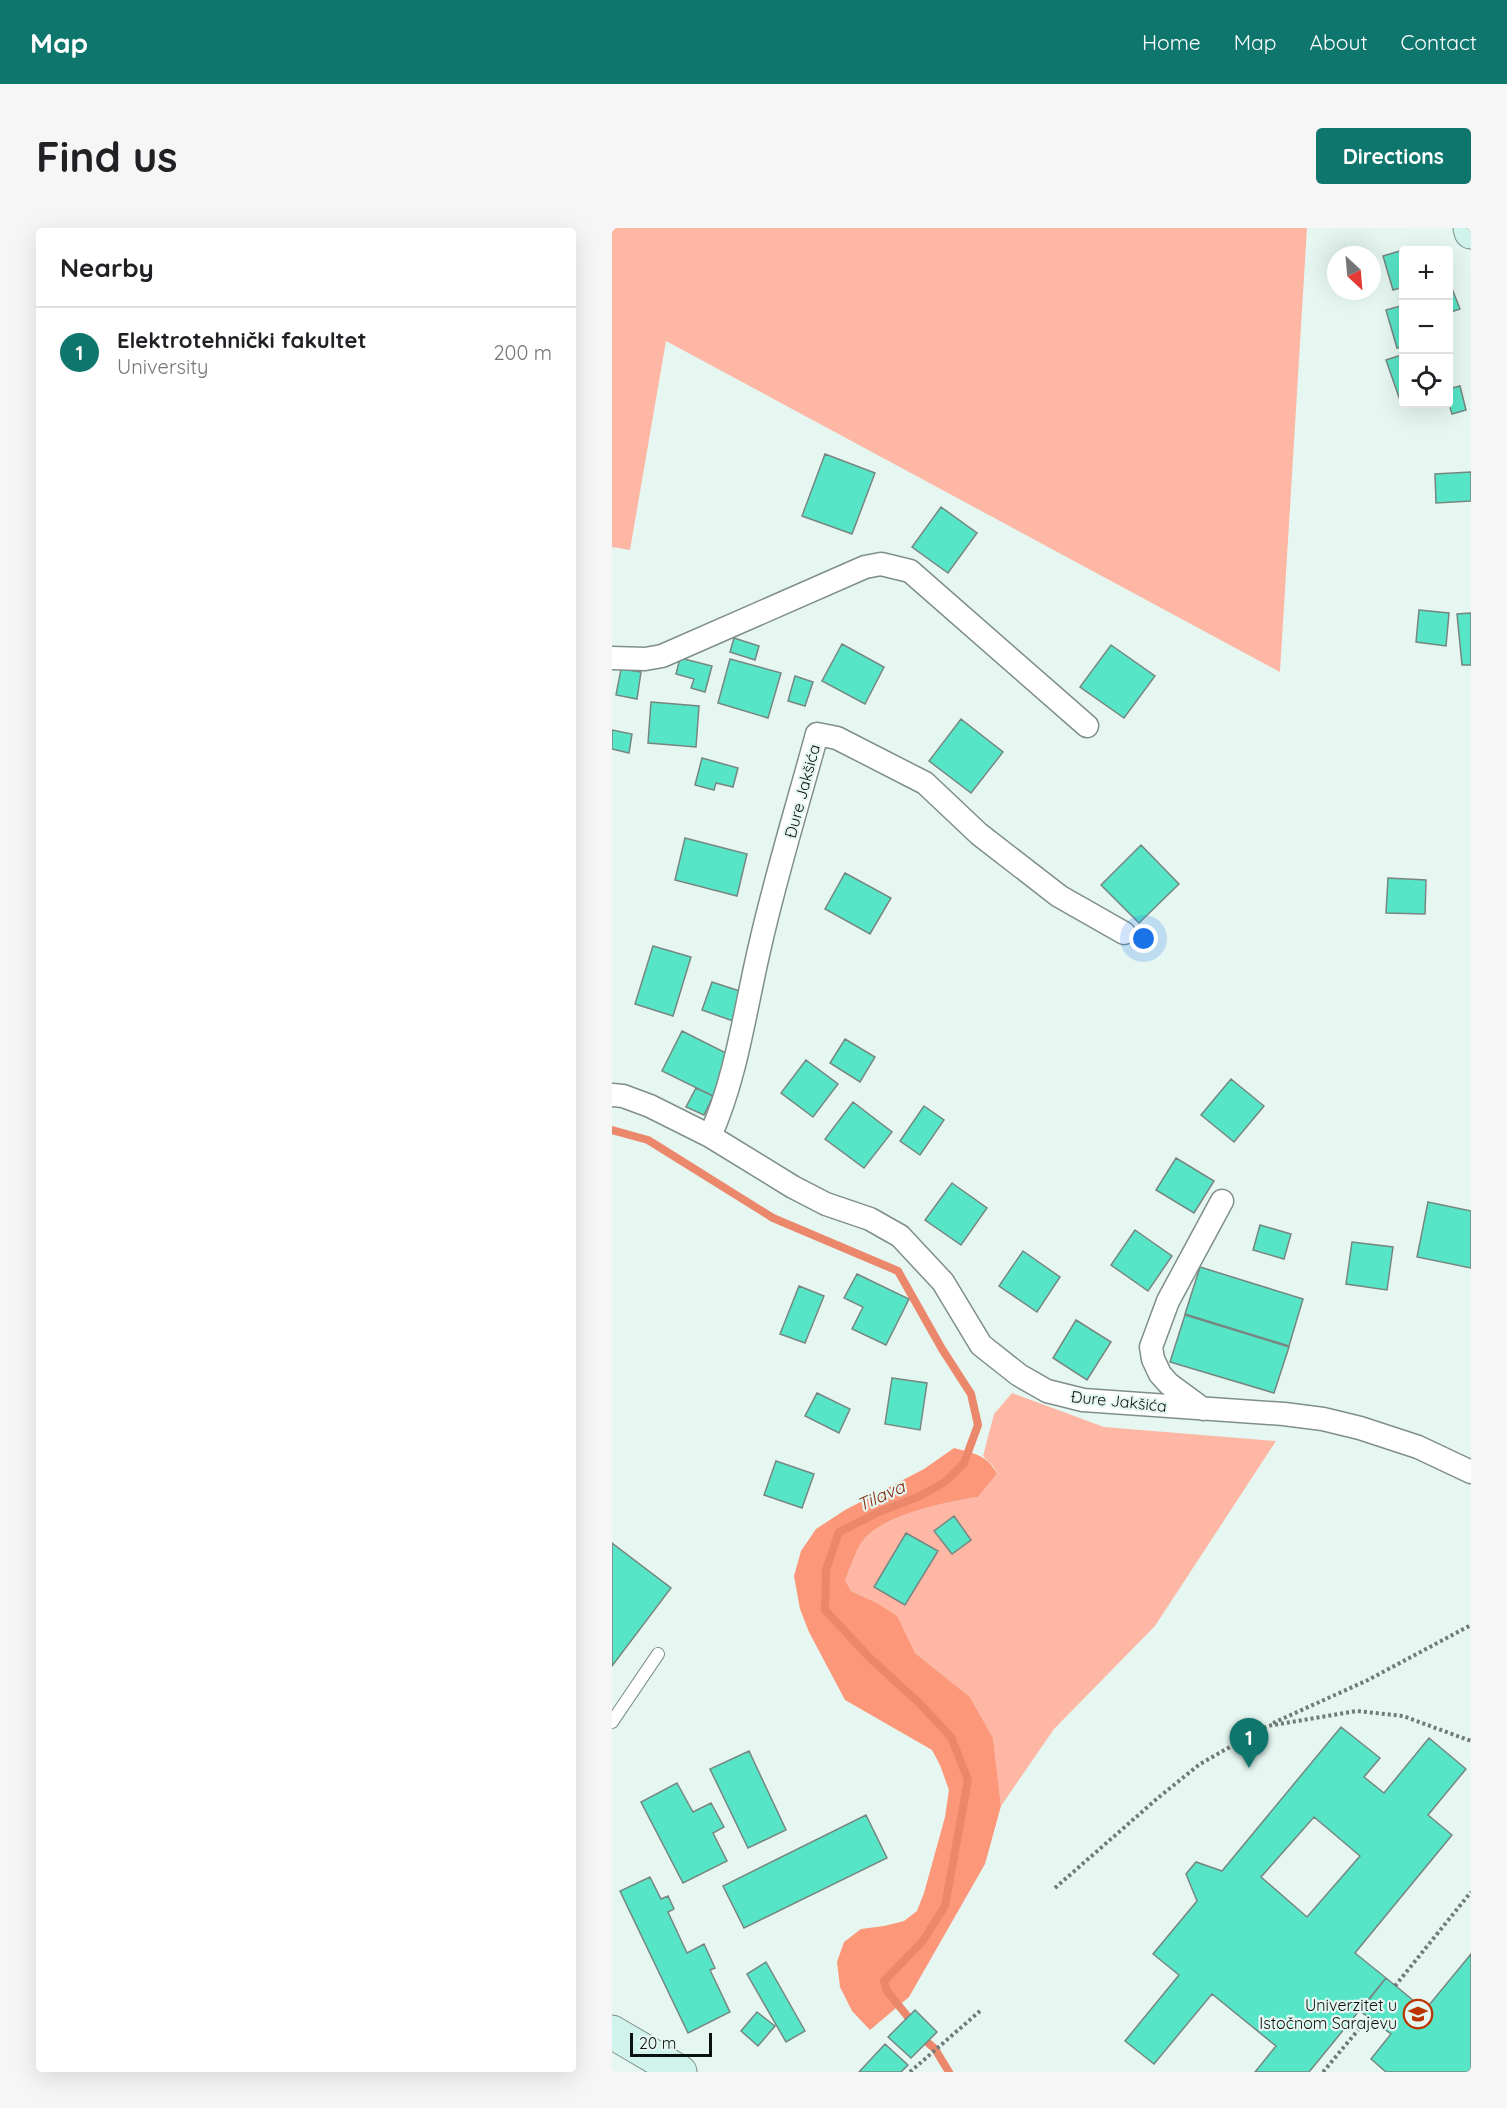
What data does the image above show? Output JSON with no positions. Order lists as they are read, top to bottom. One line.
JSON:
{"streets":{"street":["Đure Jakšića"]},"water":["Tilava"],"places":{"school or university":["Univerzitet u Istočnom Sarajevu"]},"scale_bar":"20 m","north":"bottom right","page":{"header":"Map","nav":["Home","Map","About","Contact"],"buttons":"Directions","title":"Find us","heading":"Nearby","map_buttons":["+","−"],"list":[{"mark":"1","name":"Elektrotehnički fakultet","note":"University","value":"200 m"}],"pins":"1","scale":"20 m"}}
